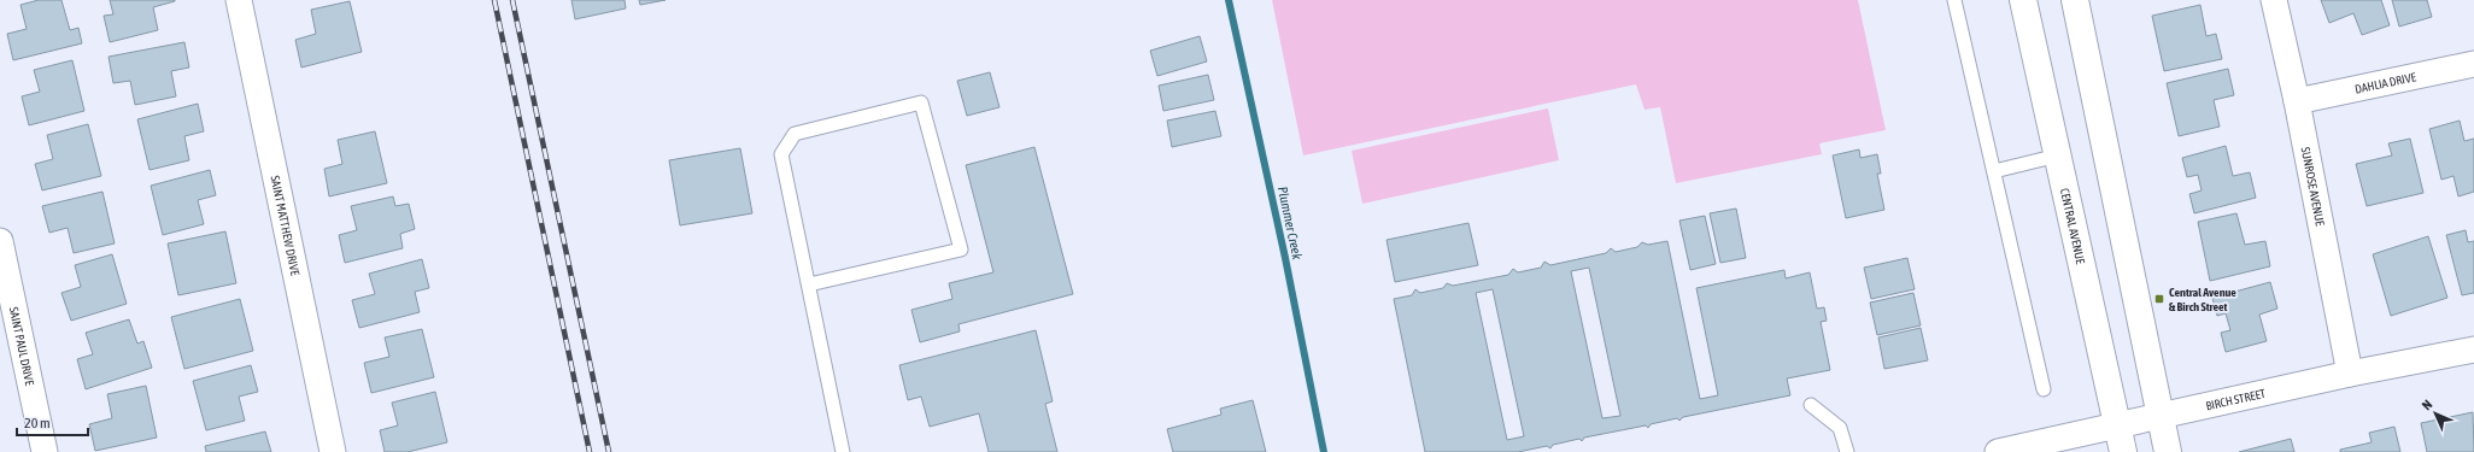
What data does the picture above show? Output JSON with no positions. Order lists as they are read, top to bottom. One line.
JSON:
{"streets":{"main road":["CENTRAL AVENUE"],"street":["DAHLIA DRIVE","SUNROSE AVENUE","SAINT MATTHEW DRIVE","SAINT PAUL DRIVE","BIRCH STREET"]},"crossings":[["DAHLIA DRIVE","SUNROSE AVENUE"],["SUNROSE AVENUE","BIRCH STREET"],["CENTRAL AVENUE","BIRCH STREET"]],"water":["Plummer Creek"],"places":{"transit":["Central Avenue & Birch Street"]},"scale_bar":"20 m","north":"top left"}
